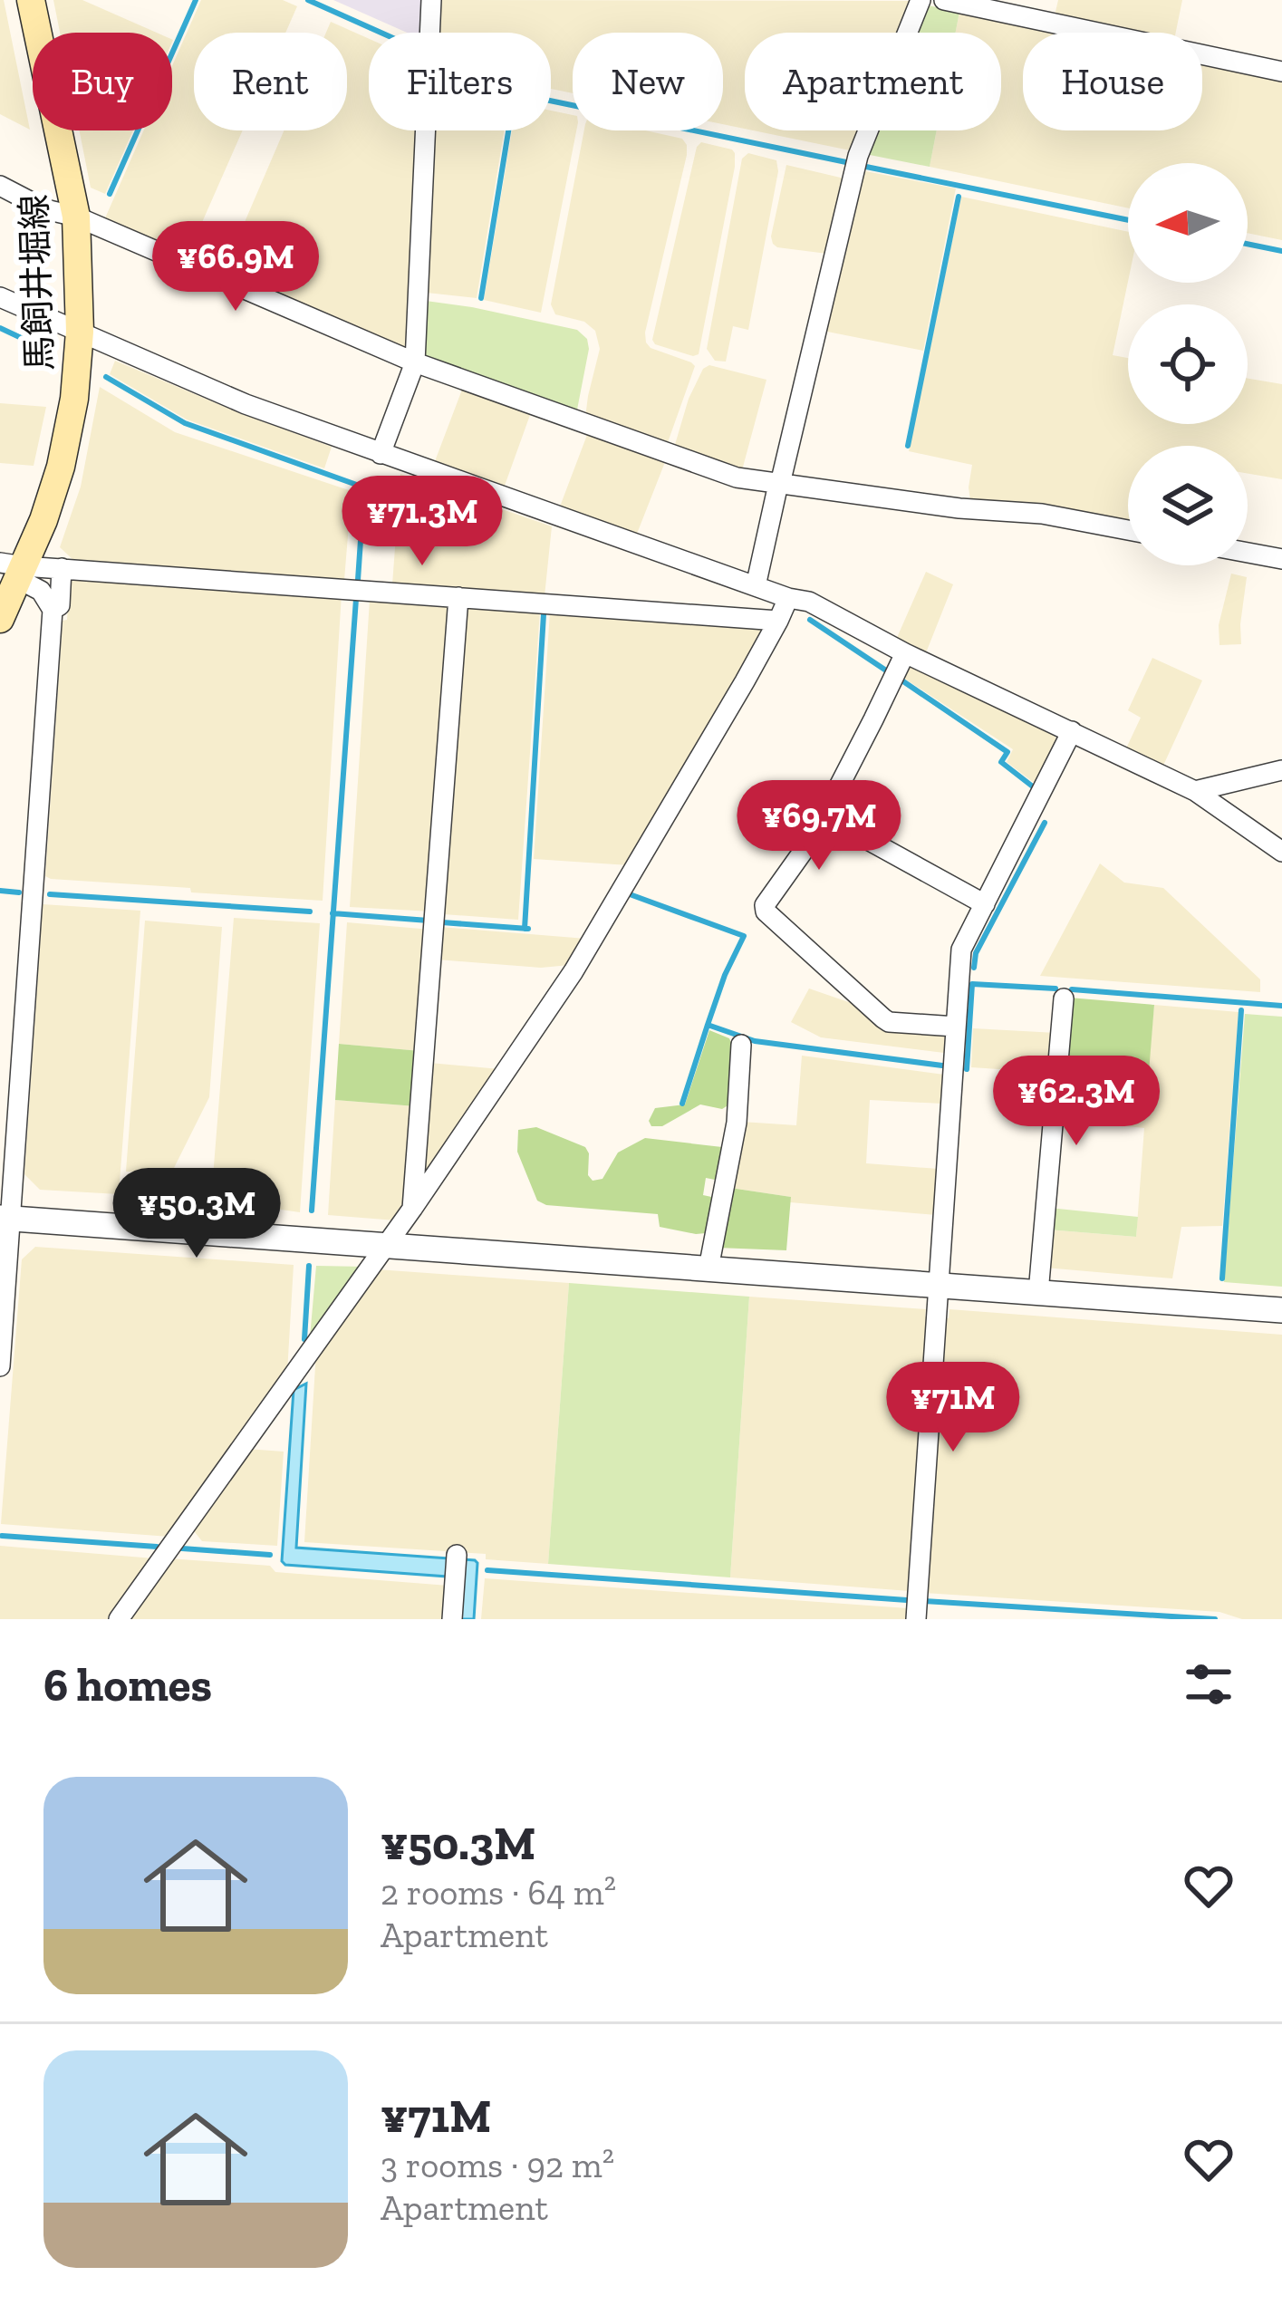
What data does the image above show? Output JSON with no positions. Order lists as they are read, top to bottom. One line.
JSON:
{"streets":{"main road":["馬飼井堀線"]},"north":"left","page":{"chip":["Buy","Rent","Filters","New","Apartment","House"],"price":["¥66.9M","¥71.3M","¥69.7M","¥62.3M","¥50.3M","¥71M"],"heading":"6 homes","list":[{"name":"¥50.3M","note":"2 rooms · 64 m² · Apartment"},{"name":"¥71M","note":"3 rooms · 92 m² · Apartment"}]}}
